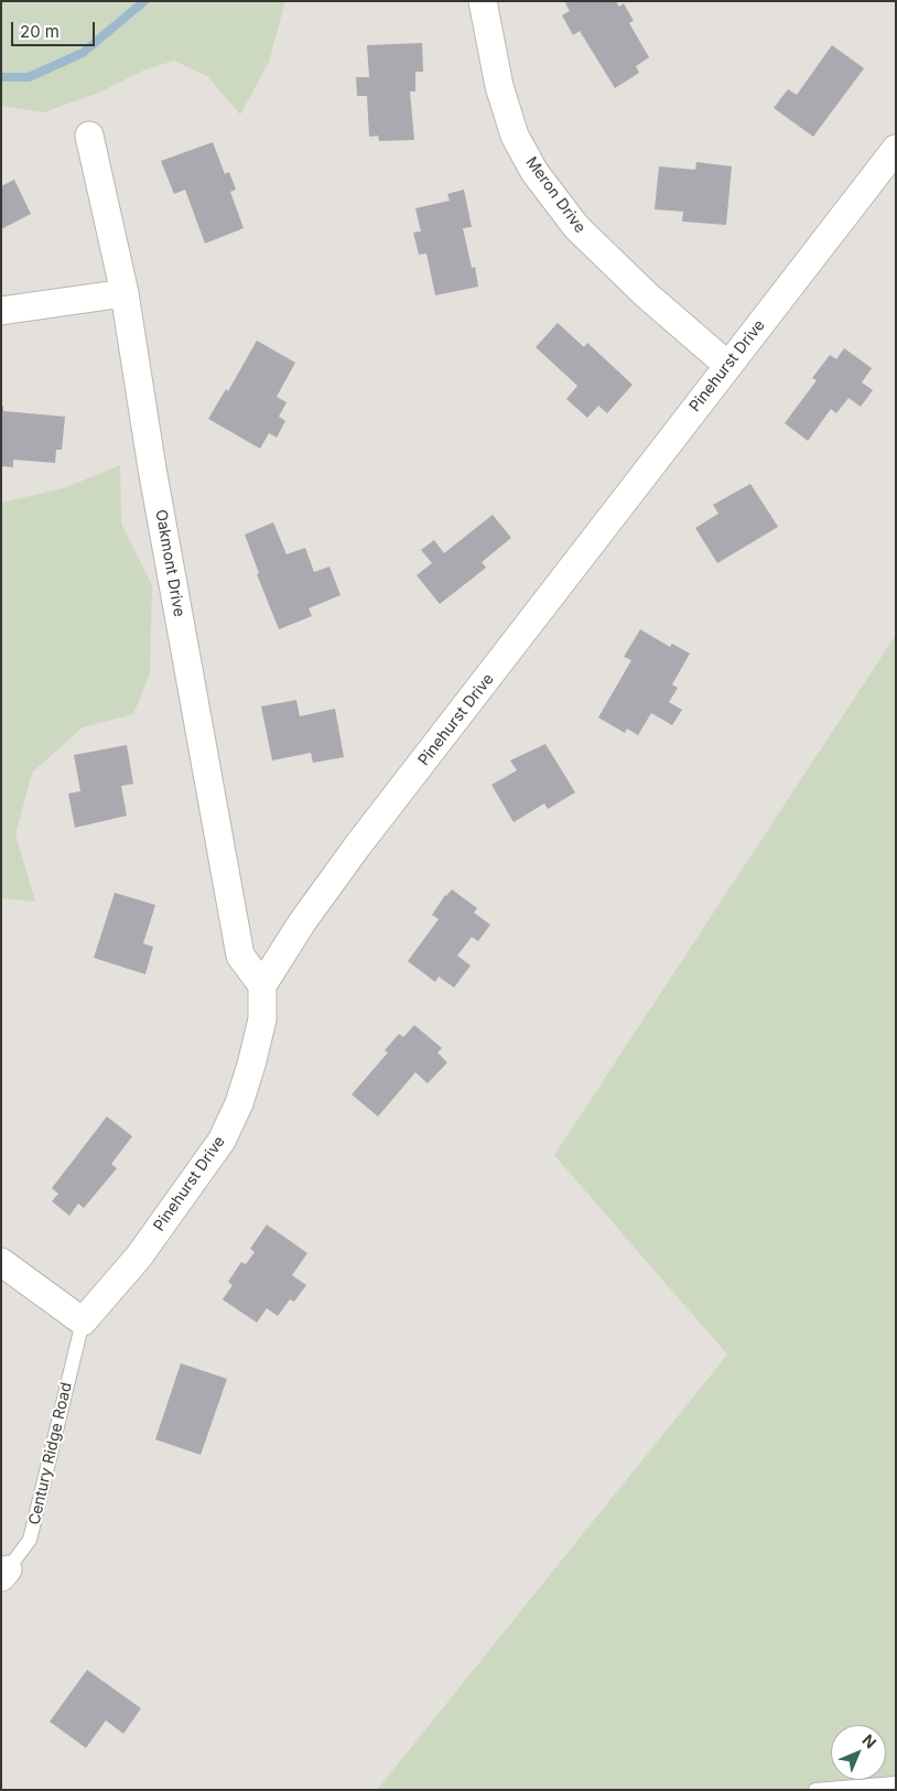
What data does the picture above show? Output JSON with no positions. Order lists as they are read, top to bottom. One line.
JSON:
{"streets":{"street":["Meron Drive","Pinehurst Drive","Oakmont Drive"],"lane":["Century Ridge Road"]},"crossings":[["Meron Drive","Pinehurst Drive"],["Pinehurst Drive","Oakmont Drive"],["Pinehurst Drive","Century Ridge Road"]],"scale_bar":"20 m","north":"top right"}
